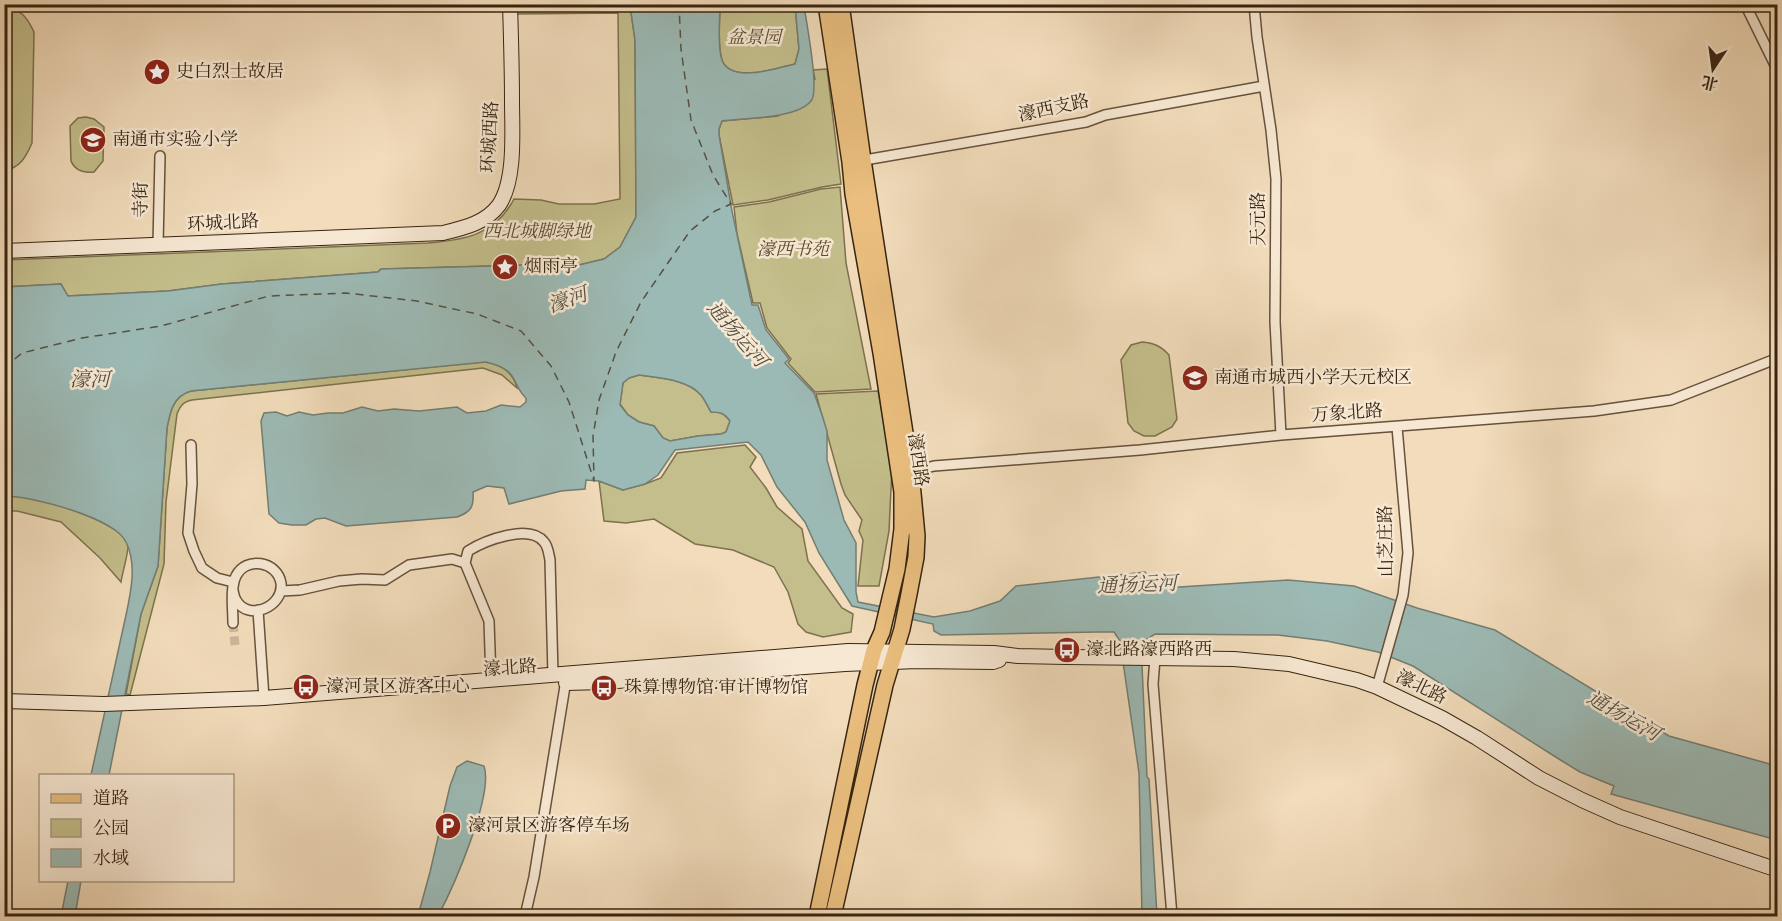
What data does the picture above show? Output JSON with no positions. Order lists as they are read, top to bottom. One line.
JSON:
{"streets":{"main road":["濠西路"],"street":["濠西支路","环城西路","寺街","天元路","环城北路","万象北路","山芝庄路","濠北路"]},"crossings":[["濠西支路","天元路"],["濠西支路","濠西路"],["环城西路","环城北路"],["寺街","环城北路"],["天元路","万象北路"],["万象北路","濠西路"],["万象北路","山芝庄路"],["濠西路","濠北路"],["山芝庄路","濠北路"]],"water":["濠河","通扬运河"],"parks":["盆景园","西北城脚绿地","濠西书苑"],"places":{"place":["史白烈士故居","烟雨亭"],"school or university":["南通市实验小学","南通市城西小学天元校区"],"bus stop":["濠北路濠西路西","濠河景区游客中心","珠算博物馆·审计博物馆"],"parking":["濠河景区游客停车场"]},"legend":["道路","公园","水域"],"north":"bottom"}
